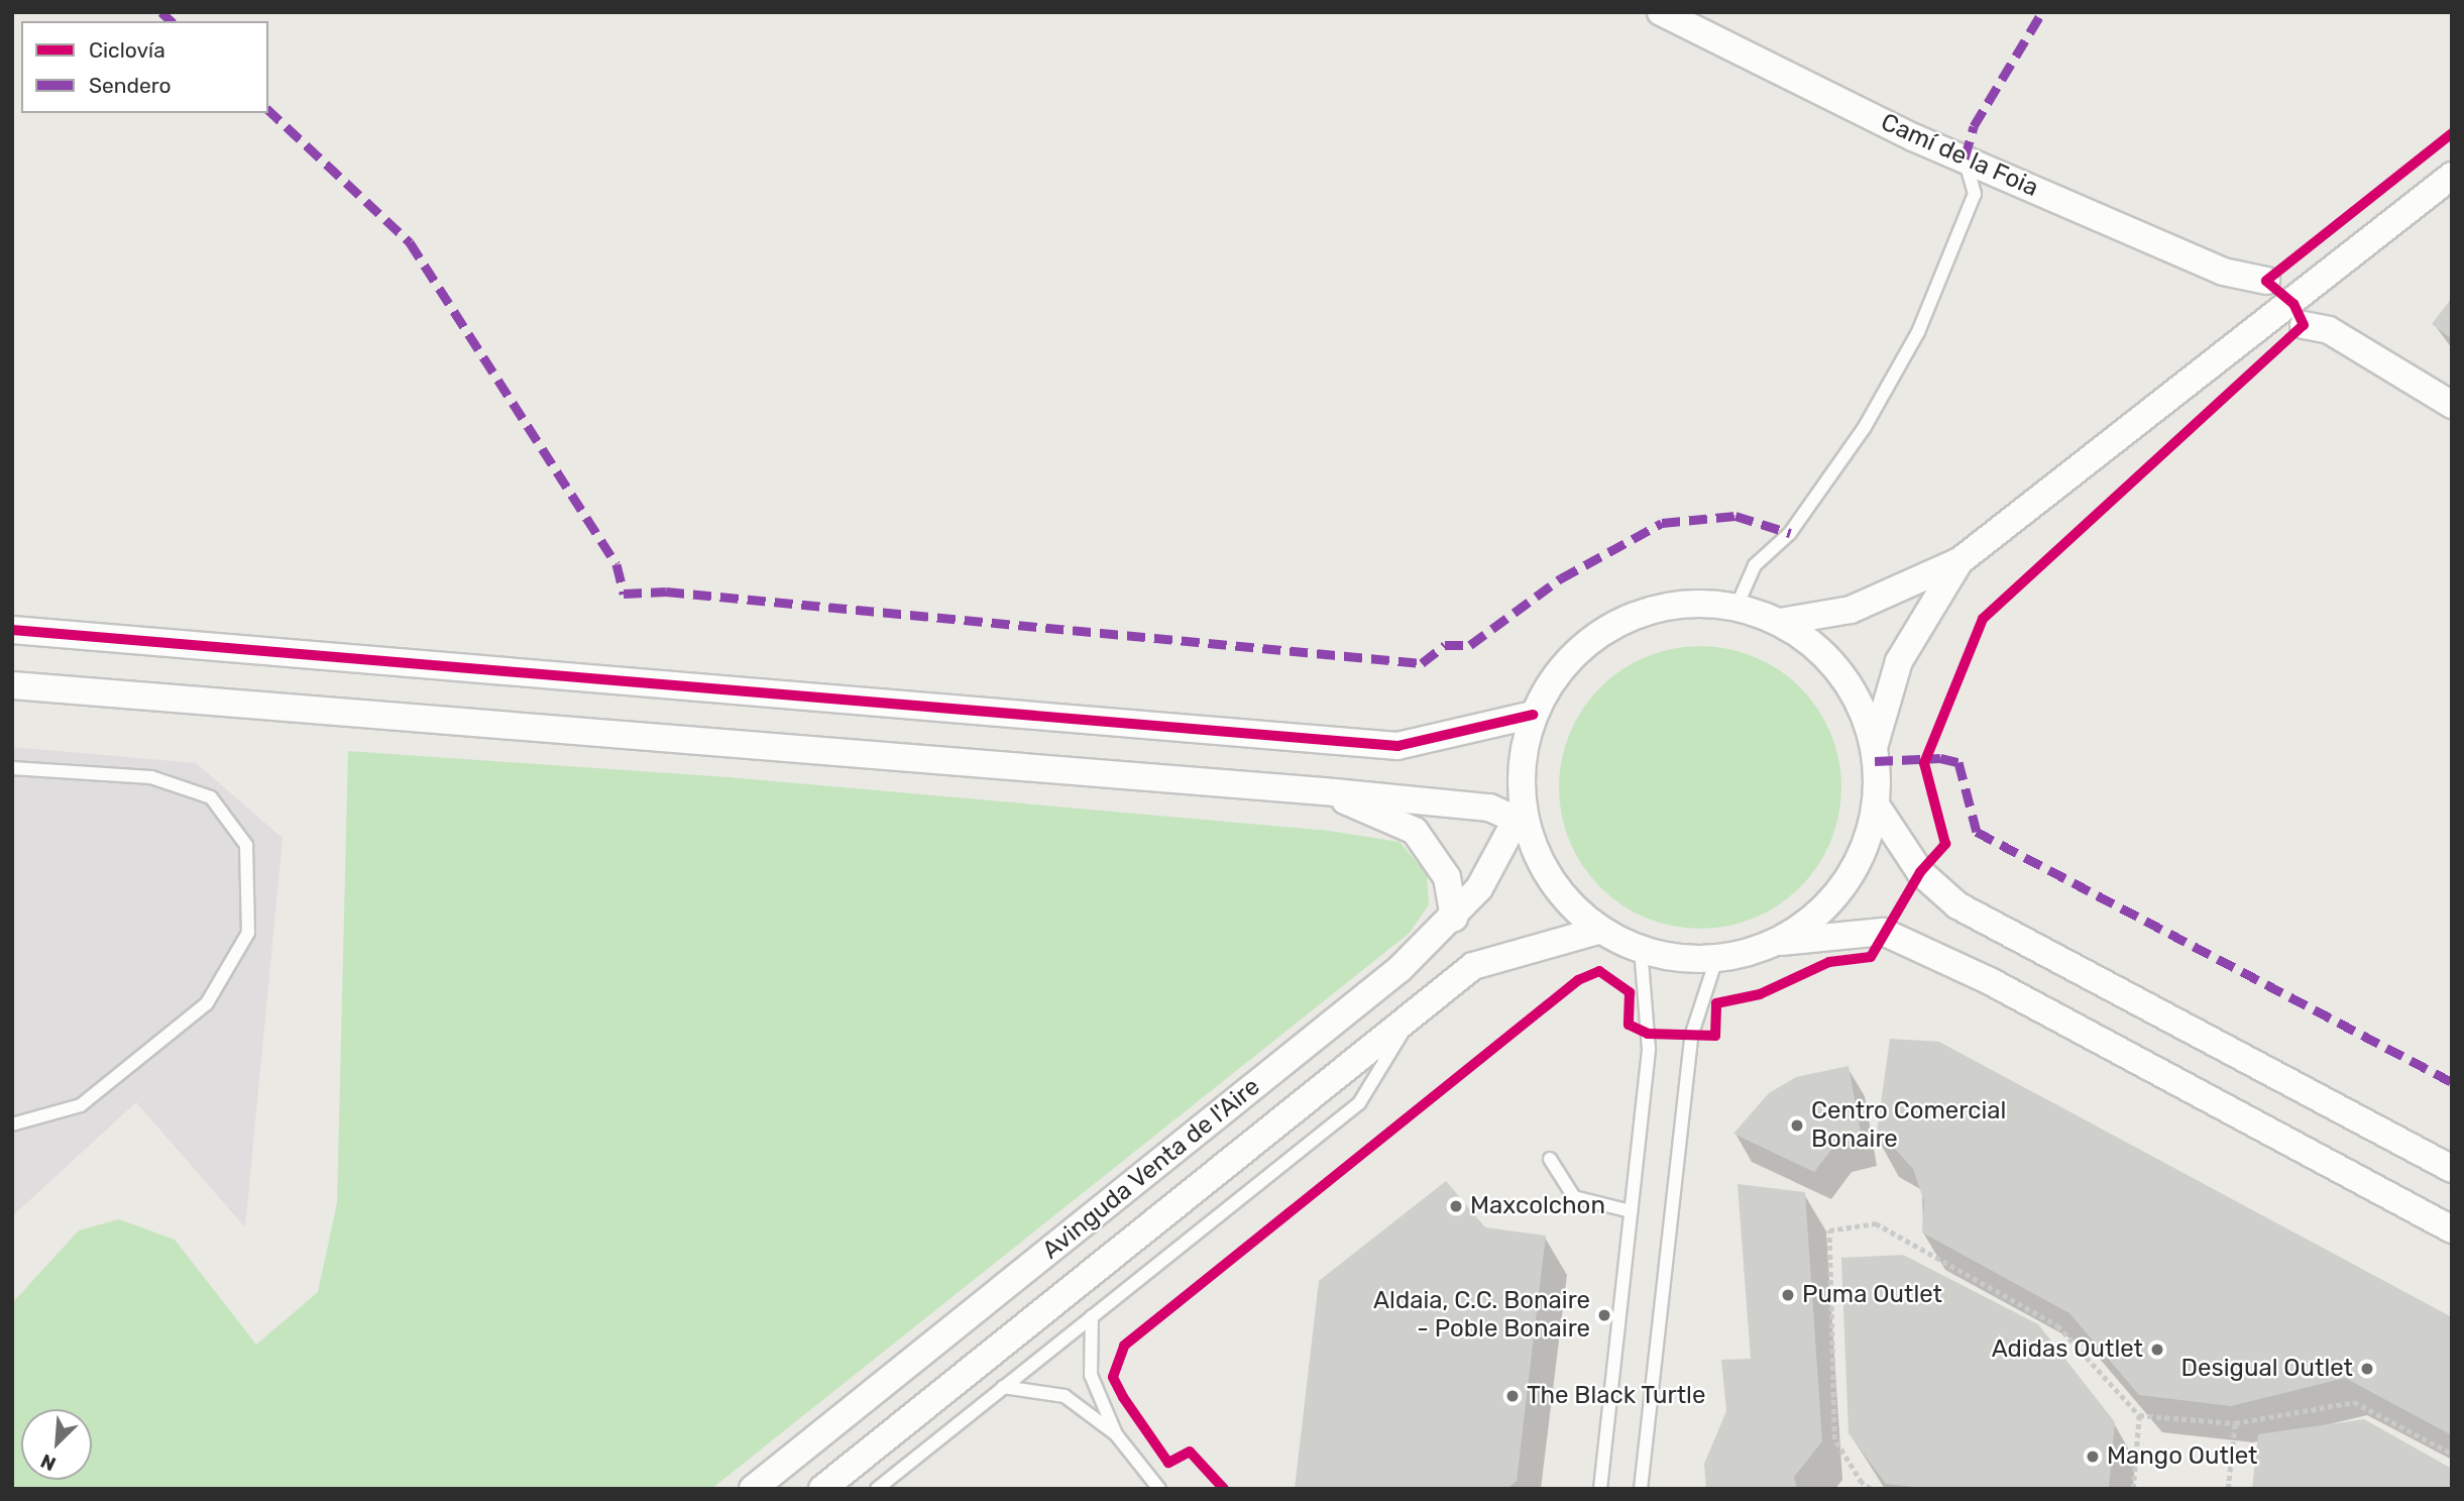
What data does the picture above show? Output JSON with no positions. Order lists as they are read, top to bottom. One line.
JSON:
{"streets":{"street":["Camí de la Foia","Avinguda Venta de l'Aire"]},"places":["Centro Comercial Bonaire","Maxcolchon","Puma Outlet","Aldaia, C.C. Bonaire - Poble Bonaire","Adidas Outlet","Desigual Outlet","The Black Turtle","Mango Outlet"],"legend":["Ciclovía","Sendero"],"north":"bottom left"}
